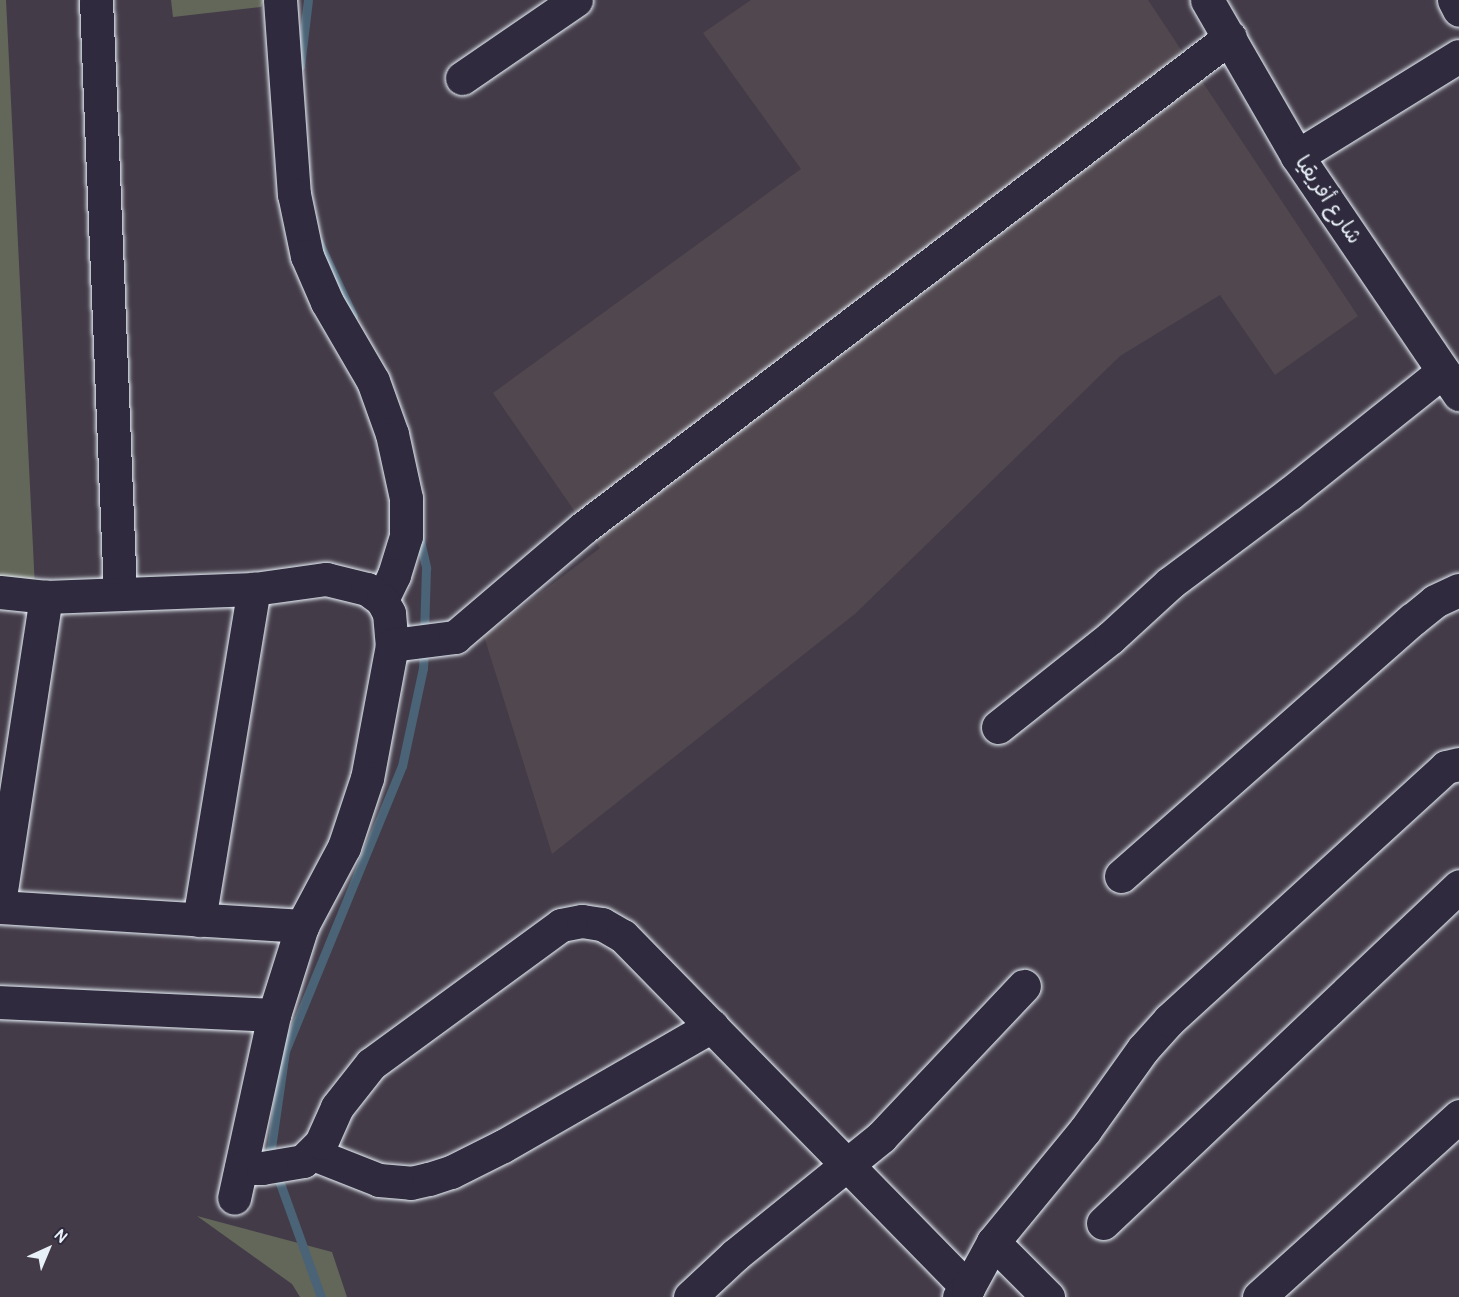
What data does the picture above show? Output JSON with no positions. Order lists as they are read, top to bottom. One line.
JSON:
{"streets":{"street":["شارع أفريقيا"]},"north":"top right"}
